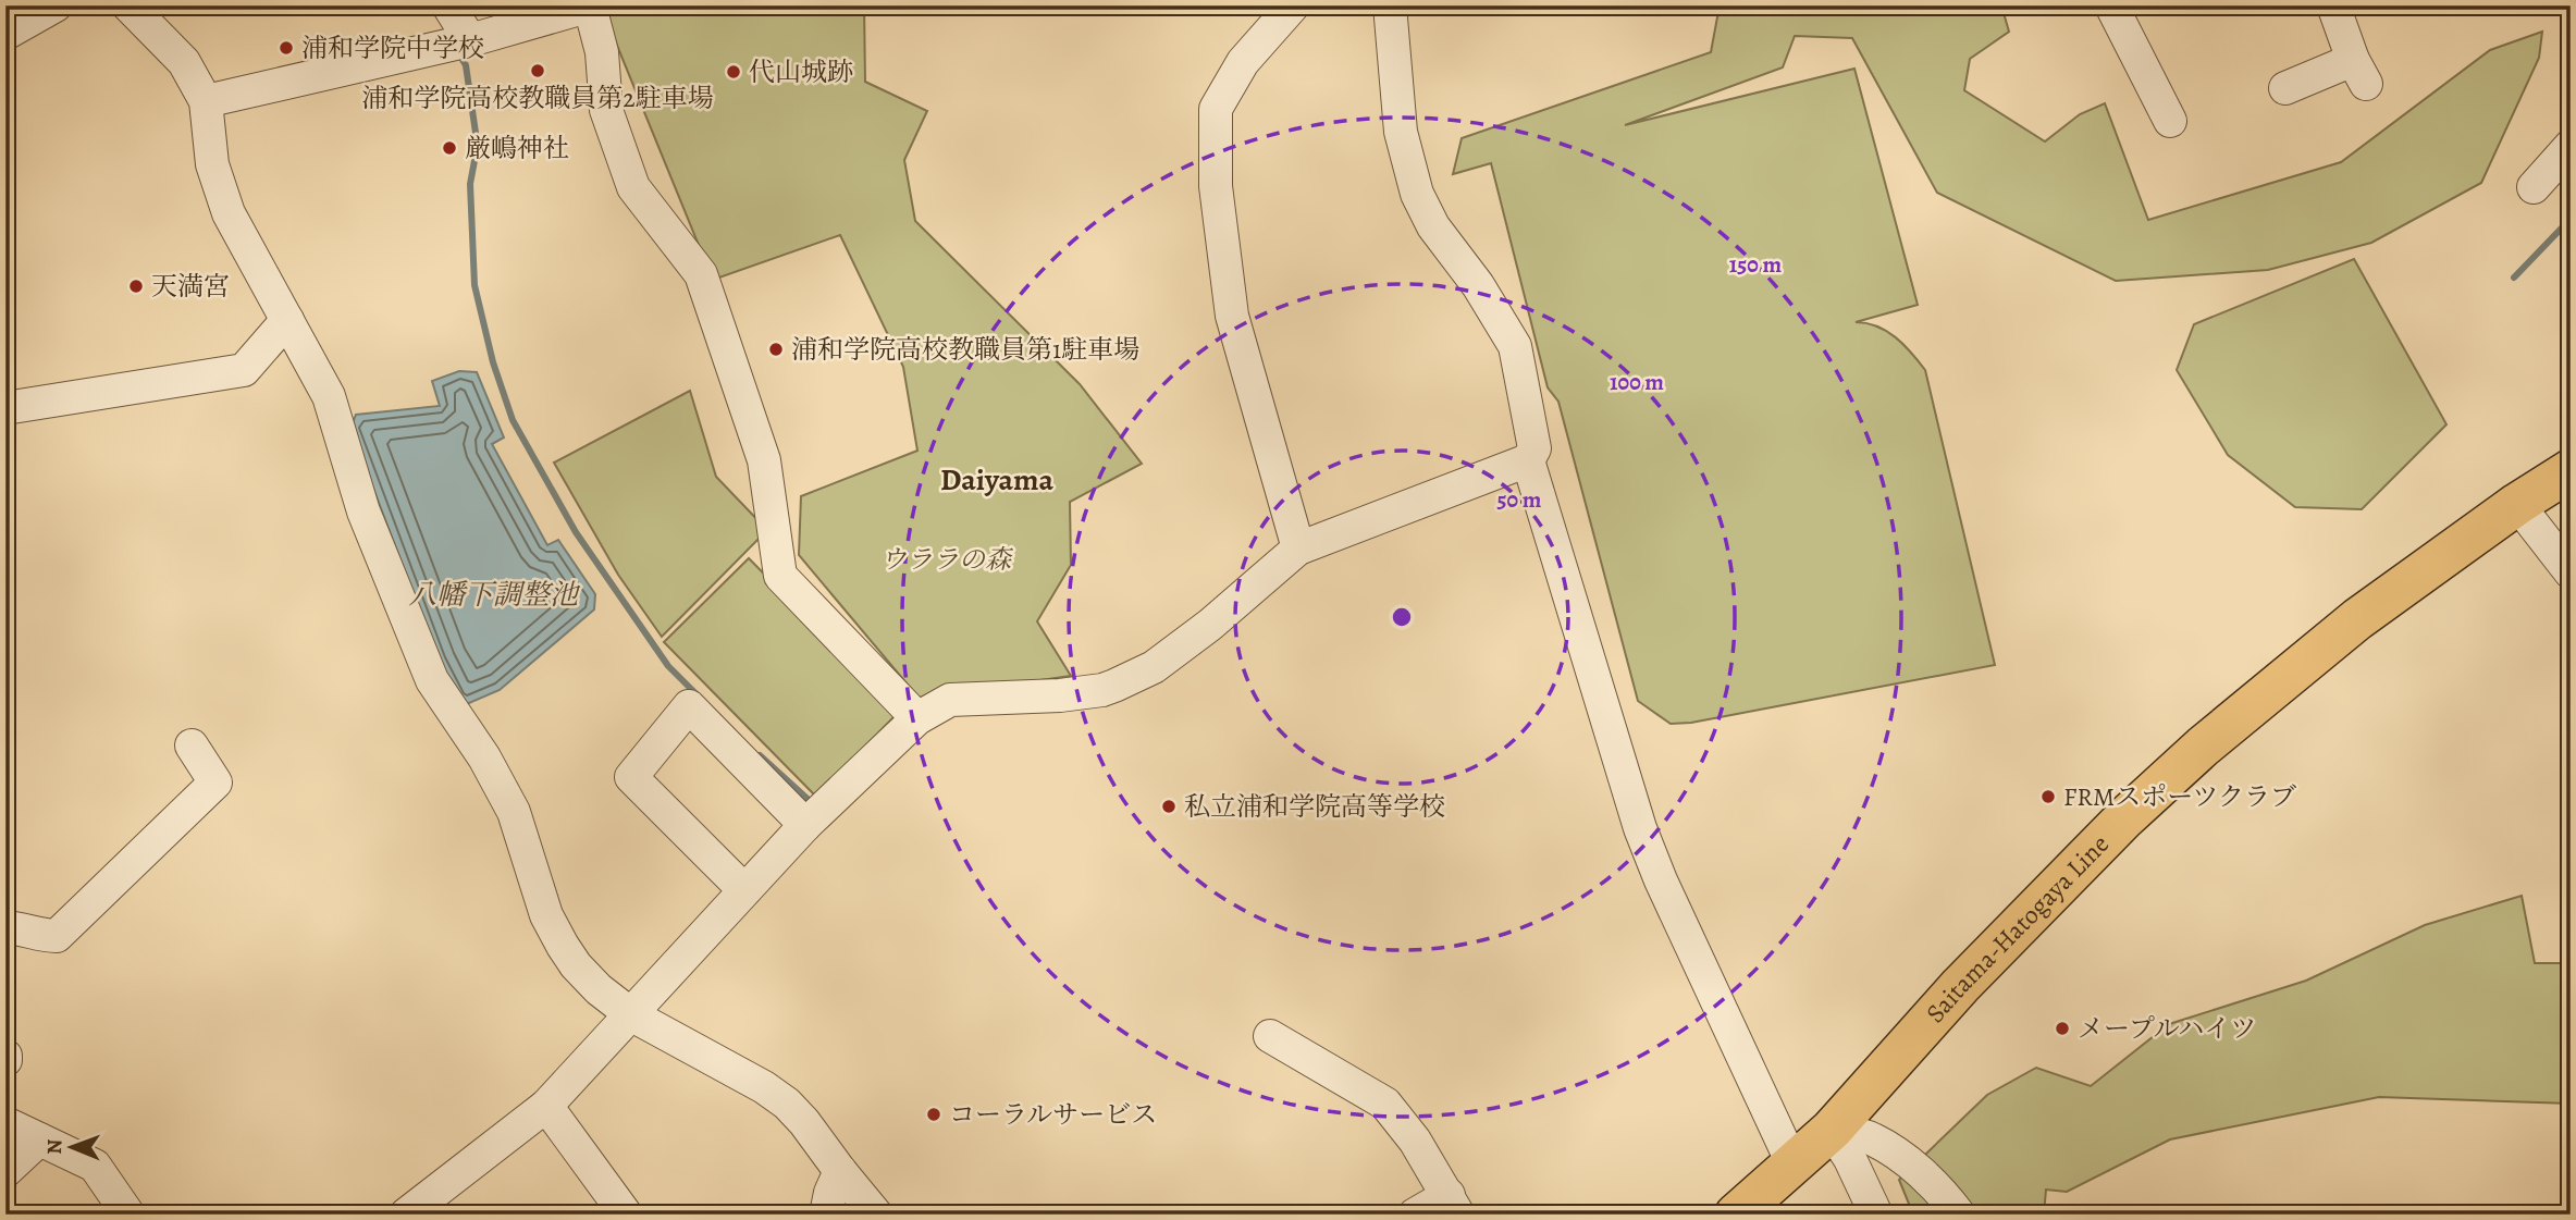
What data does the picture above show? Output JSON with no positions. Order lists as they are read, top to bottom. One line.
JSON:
{"streets":{"main road":["Saitama-Hatogaya Line"]},"districts":["Daiyama"],"water":["八幡下調整池"],"parks":["ウララの森"],"places":["浦和学院中学校","浦和学院高校教職員第2駐車場","代山城跡","厳嶋神社","天満宮","浦和学院高校教職員第1駐車場","FRMスポーツクラブ","私立浦和学院高等学校","メープルハイツ","コーラルサービス"],"north":"left","rings":["150 m","100 m","50 m"]}
